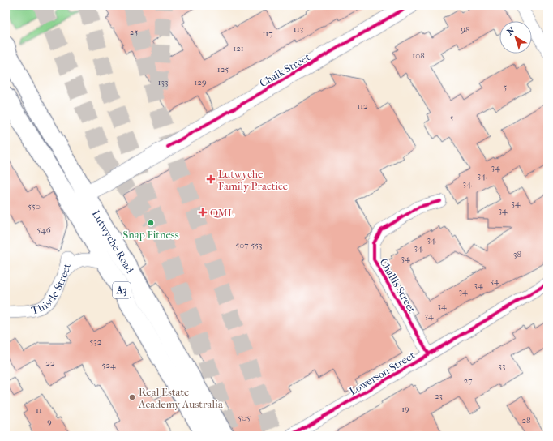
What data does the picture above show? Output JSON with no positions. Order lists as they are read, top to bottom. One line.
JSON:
{"streets":{"highway":["Lutwyche Road","A3"],"street":["Chalk Street","Thistle Street","Challis Street","Lowerson Street"]},"crossings":[["Chalk Street","Lutwyche Road"],["Challis Street","Lowerson Street"]],"places":{"health":["Lutwyche Family Practice","QML"],"other":["Snap Fitness","Real Estate Academy Australia"]},"house_numbers":["113","98","25","117","121","108","125","133","129","5","112","5","34","34","34","34","550","34","546","34","507-553","34","38","34","34","34","34","34","34","532","22","524","33","27","23","19","11","505","28","9"],"north":"top left"}
